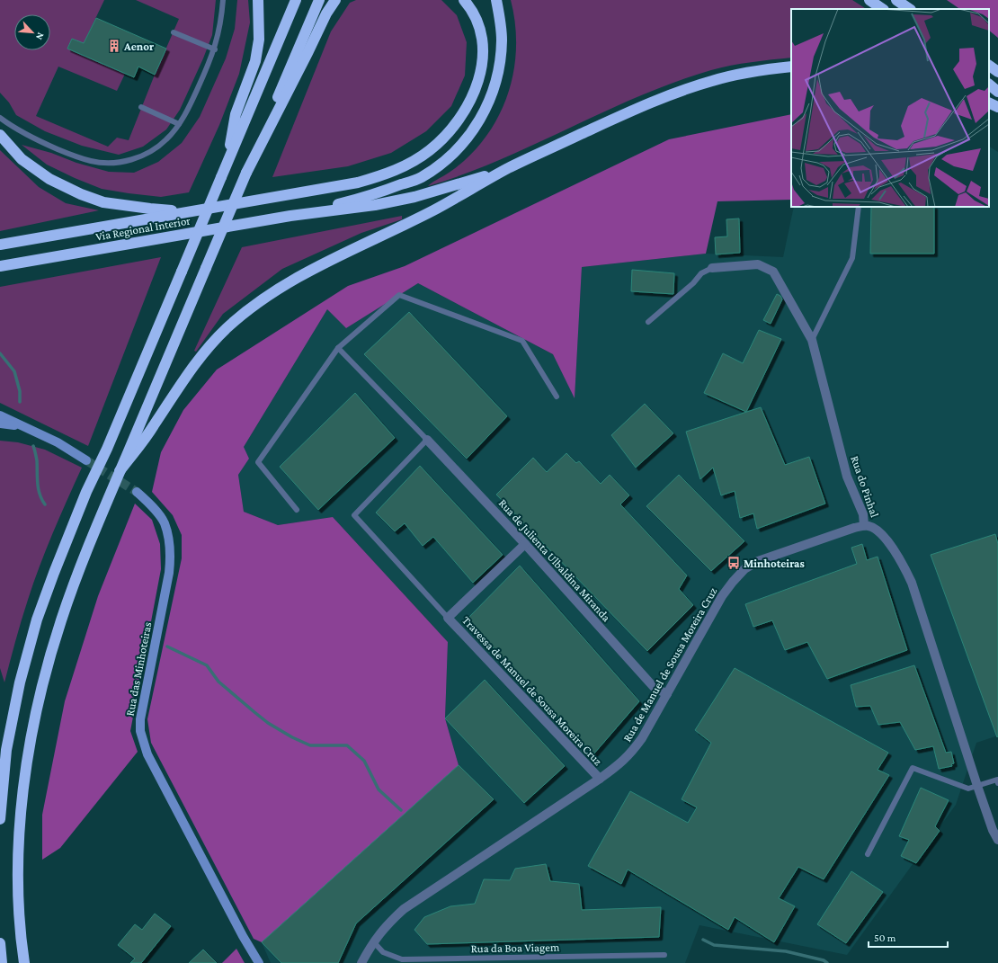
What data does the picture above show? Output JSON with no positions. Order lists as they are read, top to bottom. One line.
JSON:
{"streets":{"highway":["Via Regional Interior"],"main road":["Rua das Minhoteiras"],"street":["Rua do Pinhal","Rua de Julienta Ulbaldina Miranda","Rua de Manuel de Sousa Moreira Cruz","Travessa de Manuel de Sousa Moreira Cruz"],"lane":["Rua da Boa Viagem"]},"crossings":[["Rua do Pinhal","Rua de Manuel de Sousa Moreira Cruz"],["Rua de Julienta Ulbaldina Miranda","Rua de Manuel de Sousa Moreira Cruz"],["Rua de Julienta Ulbaldina Miranda","Travessa de Manuel de Sousa Moreira Cruz"],["Rua de Manuel de Sousa Moreira Cruz","Travessa de Manuel de Sousa Moreira Cruz"],["Rua de Manuel de Sousa Moreira Cruz","Rua da Boa Viagem"]],"places":{"building":["Aenor"],"bus stop":["Minhoteiras"]},"scale_bar":"50 m","north":"bottom right"}
